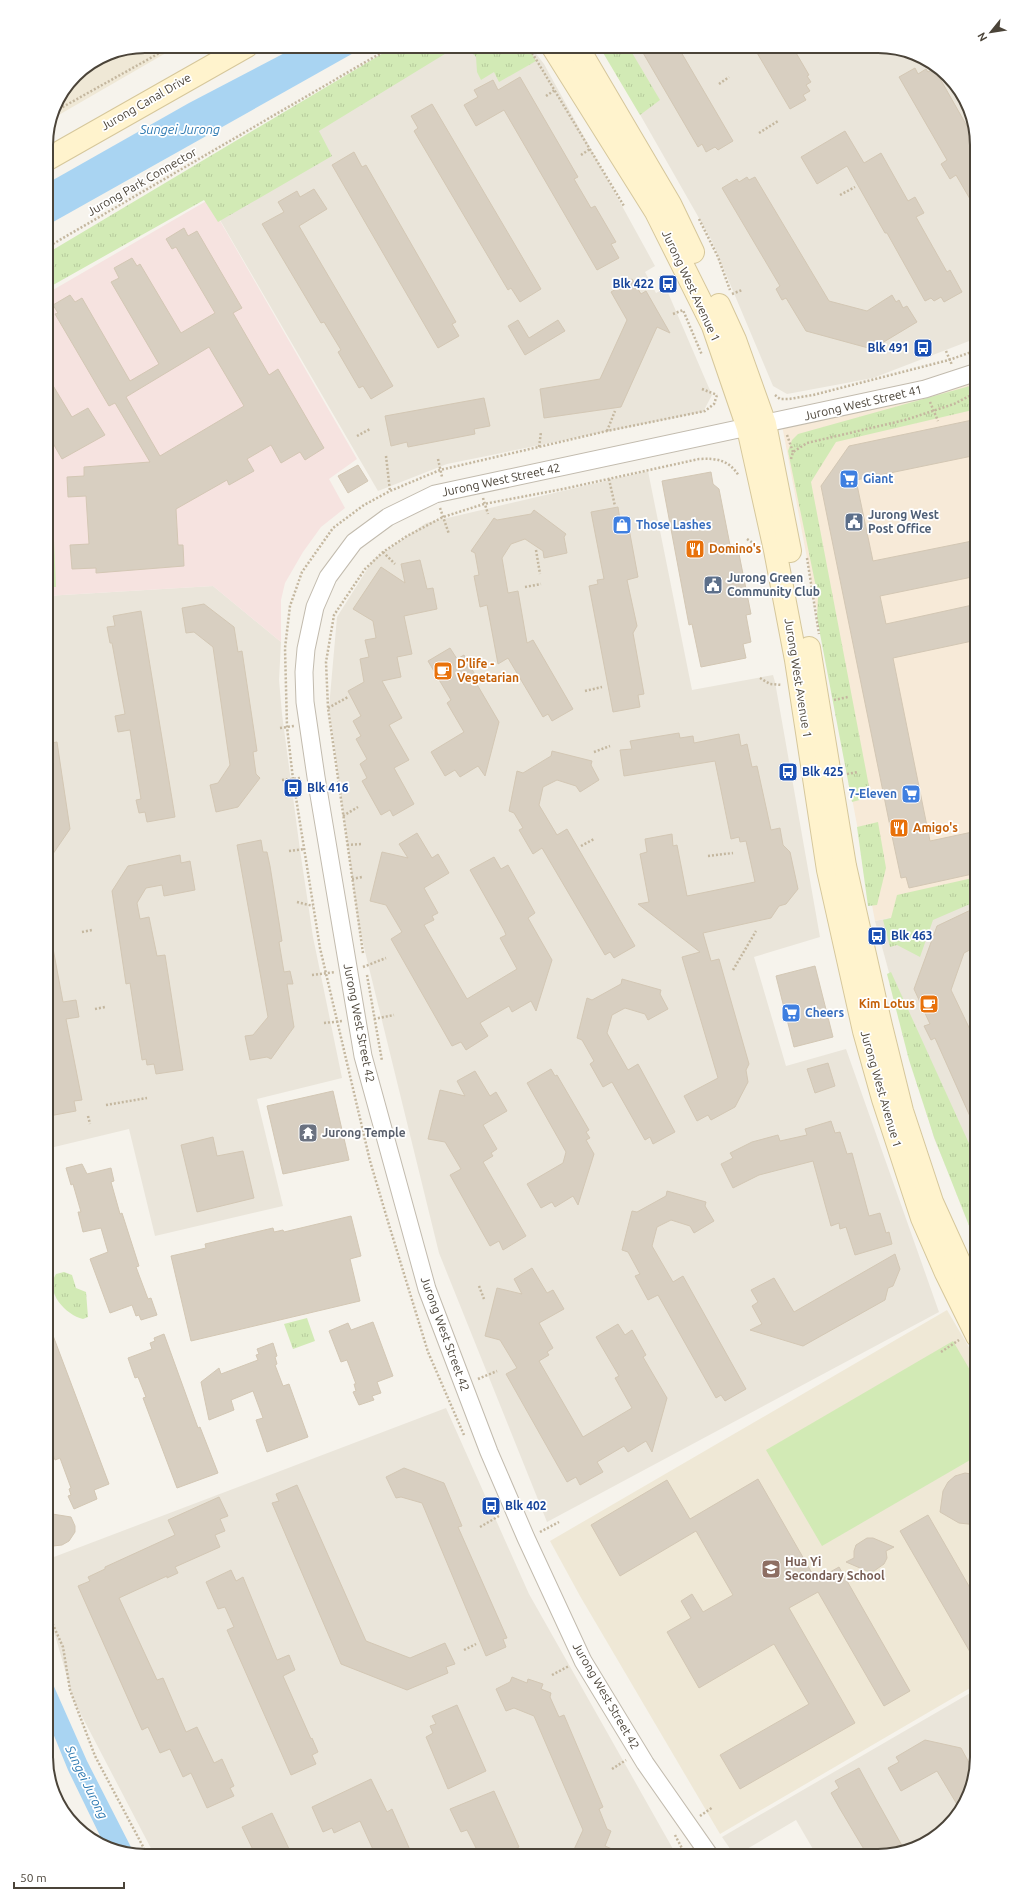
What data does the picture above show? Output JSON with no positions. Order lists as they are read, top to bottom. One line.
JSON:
{"streets":{"street":["Jurong Canal Drive","Jurong West Avenue 1","Jurong West Street 41","Jurong West Street 42"],"path":["Jurong Park Connector"]},"crossings":[["Jurong West Avenue 1","Jurong West Street 41"],["Jurong West Avenue 1","Jurong West Street 42"],["Jurong West Street 41","Jurong West Street 42"]],"water":["Sungei Jurong"],"places":{"bus stop":["Blk 422","Blk 491","Blk 425","Blk 416","Blk 463","Blk 402"],"supermarket":["Giant","7-Eleven","Cheers"],"public building":["Jurong West Post Office","Jurong Green Community Club"],"shop":["Those Lashes"],"restaurant":["Domino's","Amigo's"],"cafe":["D'life - Vegetarian","Kim Lotus"],"temple":["Jurong Temple"],"school or university":["Hua Yi Secondary School"]},"scale_bar":"50 m","north":"bottom left"}
